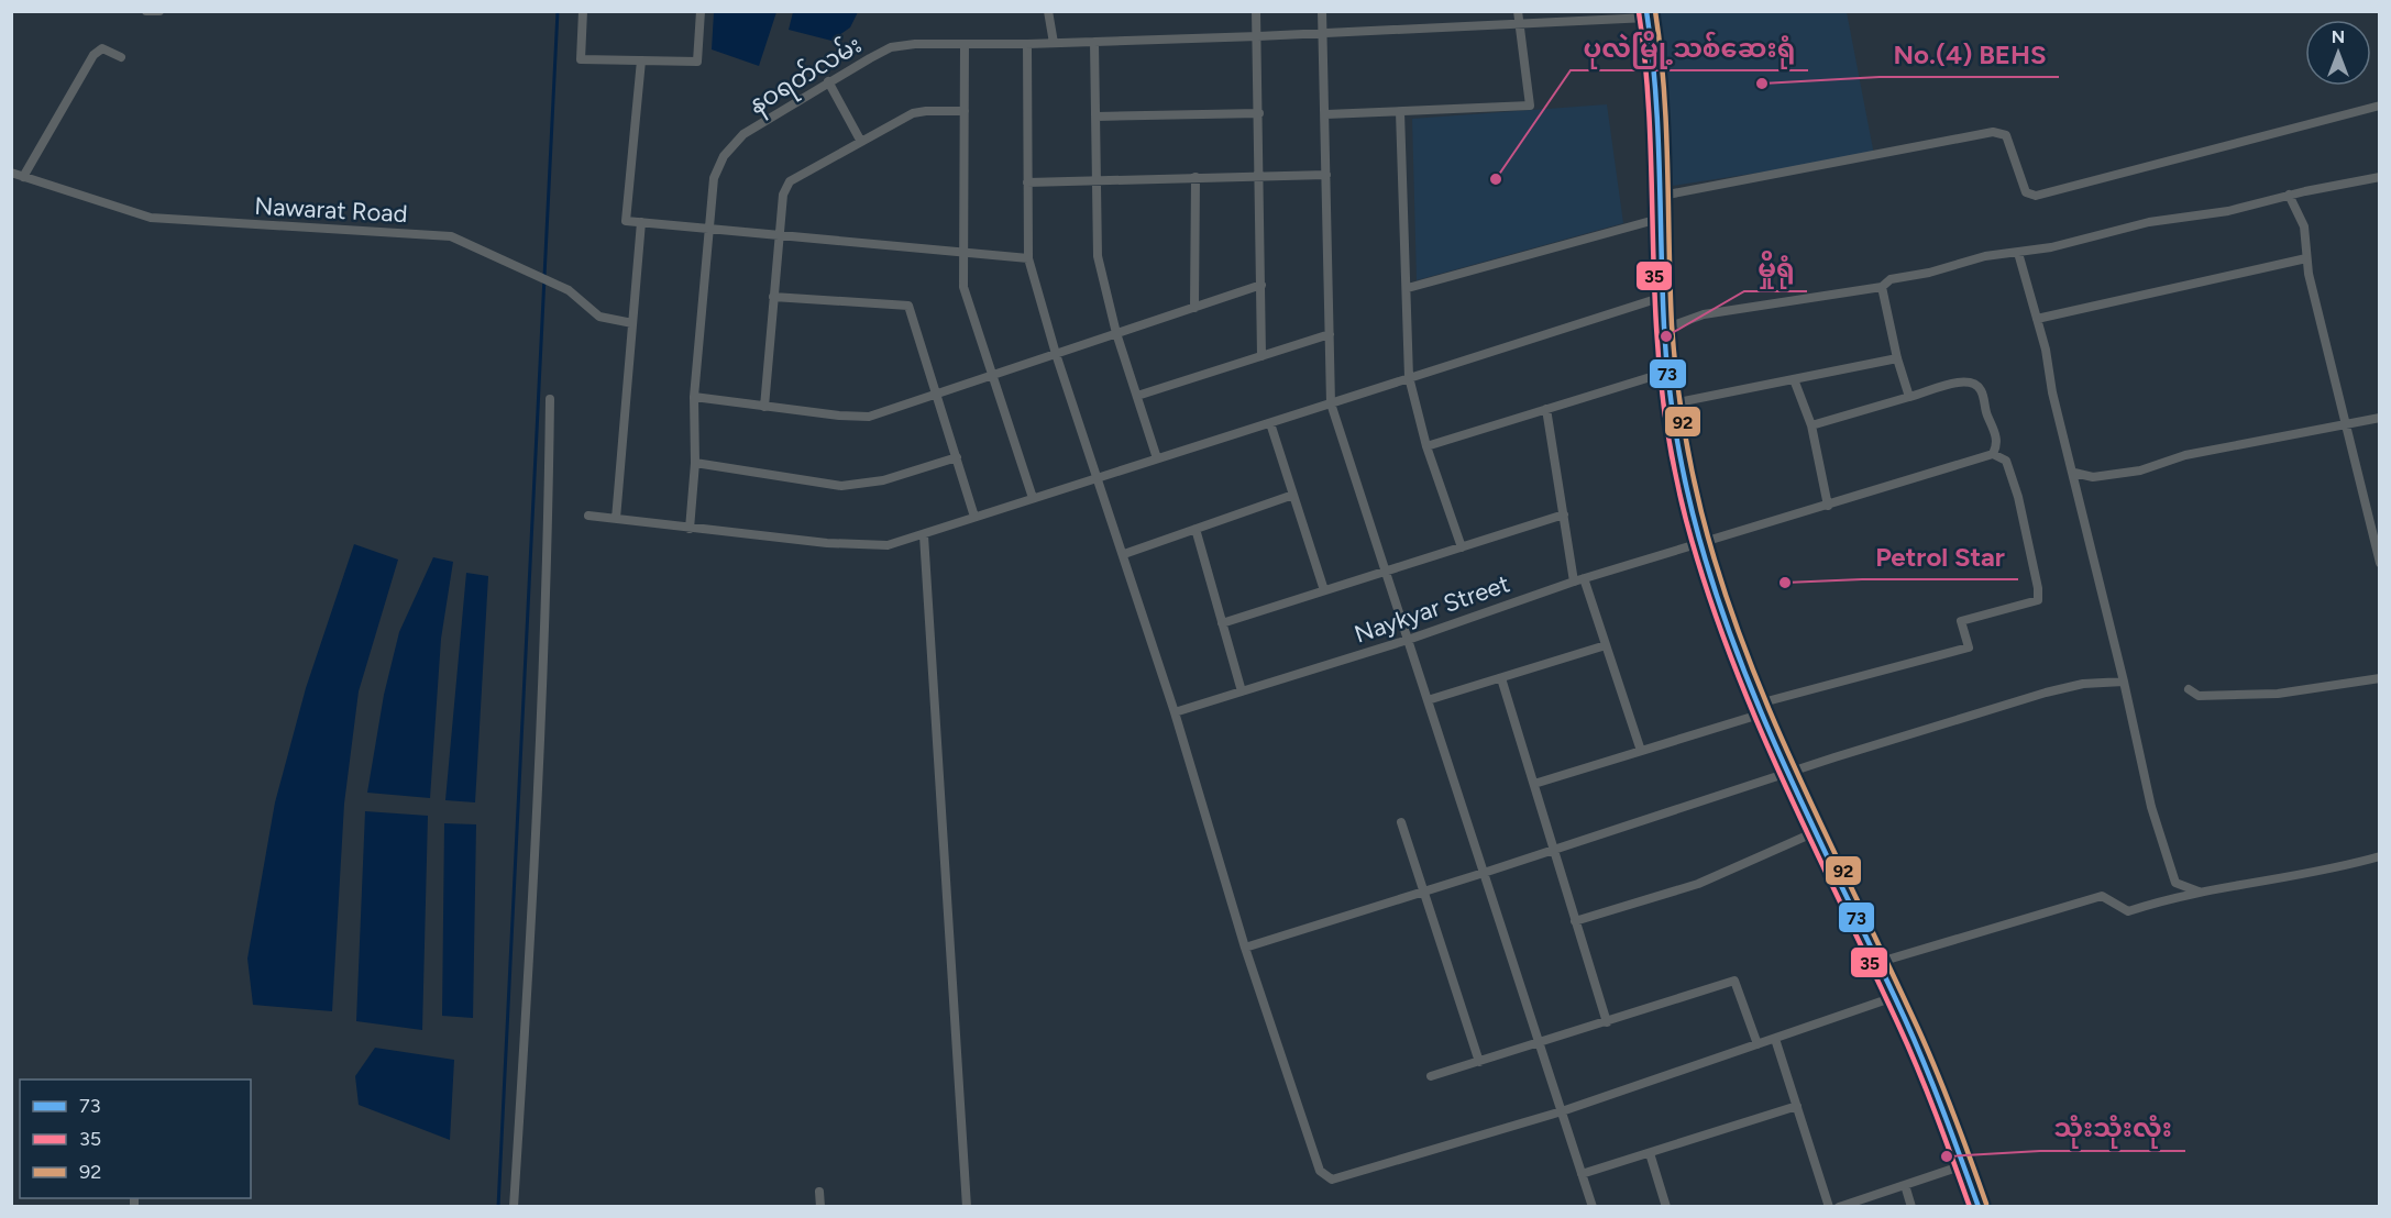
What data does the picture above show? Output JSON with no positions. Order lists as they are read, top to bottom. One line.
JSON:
{"streets":{"street":["နဝရတ်လမ်း","Nawarat Road","Naykyar Street"]},"places":["No.(4) BEHS","ပုလဲမြို့သစ်ဆေးရုံ","မှိုရုံ","Petrol Star","သုံးသုံးလုံး"],"lines":["transit line 73","transit line 92","transit line 35"],"legend":["73","35","92"],"north":"top"}
